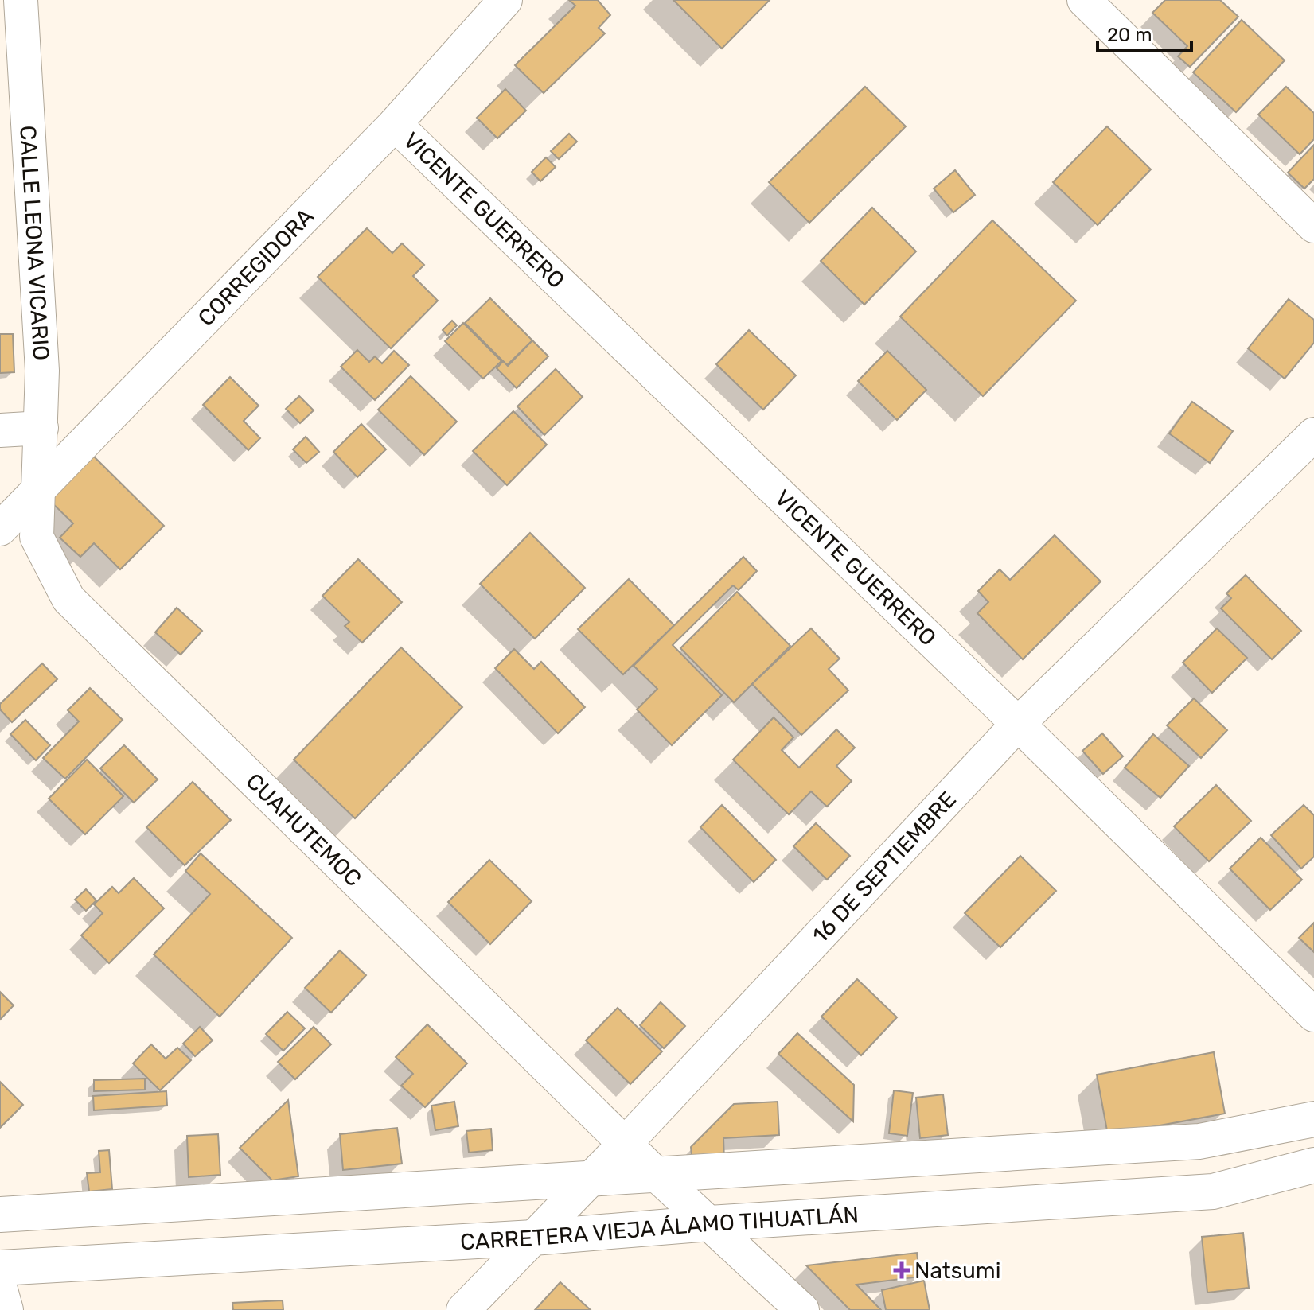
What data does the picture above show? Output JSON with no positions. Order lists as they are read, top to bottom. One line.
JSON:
{"streets":{"main road":["CARRETERA VIEJA ÁLAMO TIHUATLÁN"],"street":["VICENTE GUERRERO","CALLE LEONA VICARIO","CORREGIDORA","CUAHUTEMOC","16 DE SEPTIEMBRE"]},"crossings":[["VICENTE GUERRERO","CORREGIDORA"],["VICENTE GUERRERO","16 DE SEPTIEMBRE"],["CALLE LEONA VICARIO","CORREGIDORA"],["CALLE LEONA VICARIO","CUAHUTEMOC"],["CORREGIDORA","CUAHUTEMOC"],["CUAHUTEMOC","16 DE SEPTIEMBRE"],["CUAHUTEMOC","CARRETERA VIEJA ÁLAMO TIHUATLÁN"],["16 DE SEPTIEMBRE","CARRETERA VIEJA ÁLAMO TIHUATLÁN"]],"places":{"health":["Natsumi"]},"scale_bar":"20 m"}
